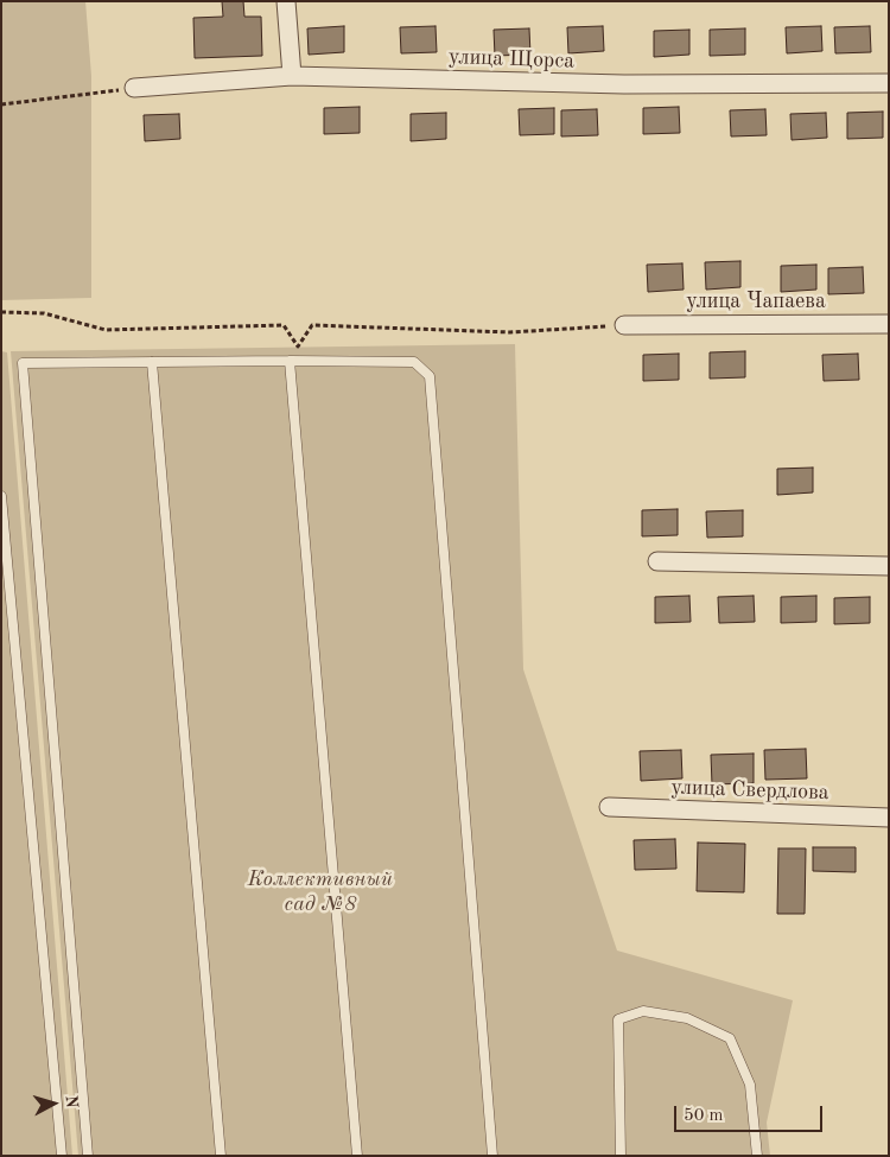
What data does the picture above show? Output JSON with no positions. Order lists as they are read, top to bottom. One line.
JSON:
{"streets":{"street":["улица Щорса","улица Чапаева","улица Свердлова"]},"parks":["Коллективный сад №8"],"scale_bar":"50 m","north":"right"}
